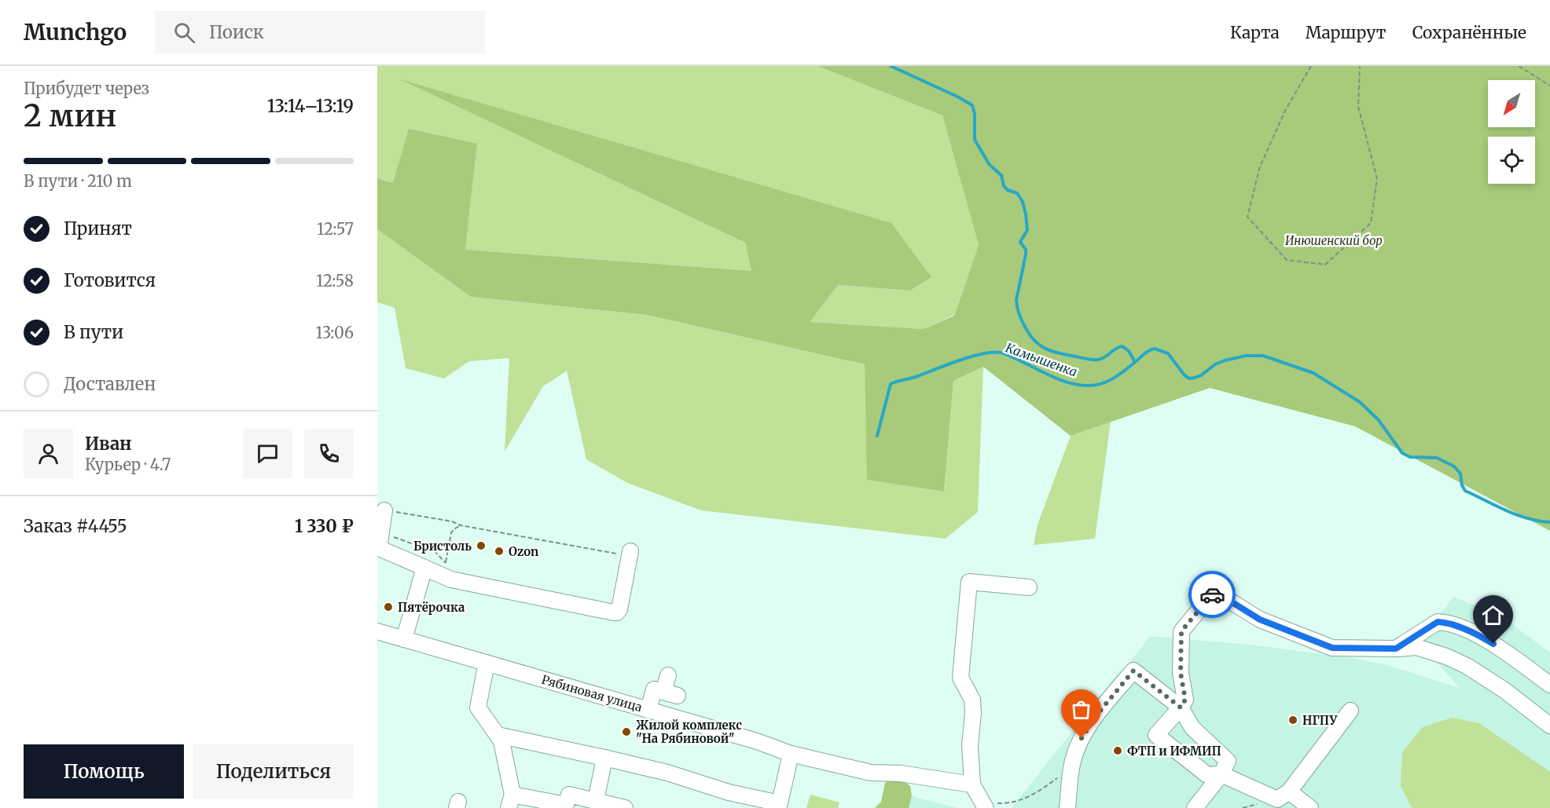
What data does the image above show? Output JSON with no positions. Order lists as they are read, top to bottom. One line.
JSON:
{"streets":{"street":["Рябиновая улица"]},"water":["Камышенка"],"parks":["Инюшенский бор"],"places":["Бристоль","Ozon","Пятёрочка","НГПУ","Жилой комплекс \"На Рябиновой\"","ФТП и ИФМИП"],"north":"bottom left","page":{"header":"Munchgo","search":"Поиск","nav":["Карта","Маршрут","Сохранённые"],"heading":["2 мин","Прибудет через","13:14–13:19"],"panel":["Иван","Курьер · 4.7","Заказ #4455","1 330 ₽"],"bar":"В пути · 210 m","list":[["Принят","12:57"],["Готовится","12:58"],["В пути","13:06"],"Доставлен"],"buttons":["Помощь","Поделиться"]}}
